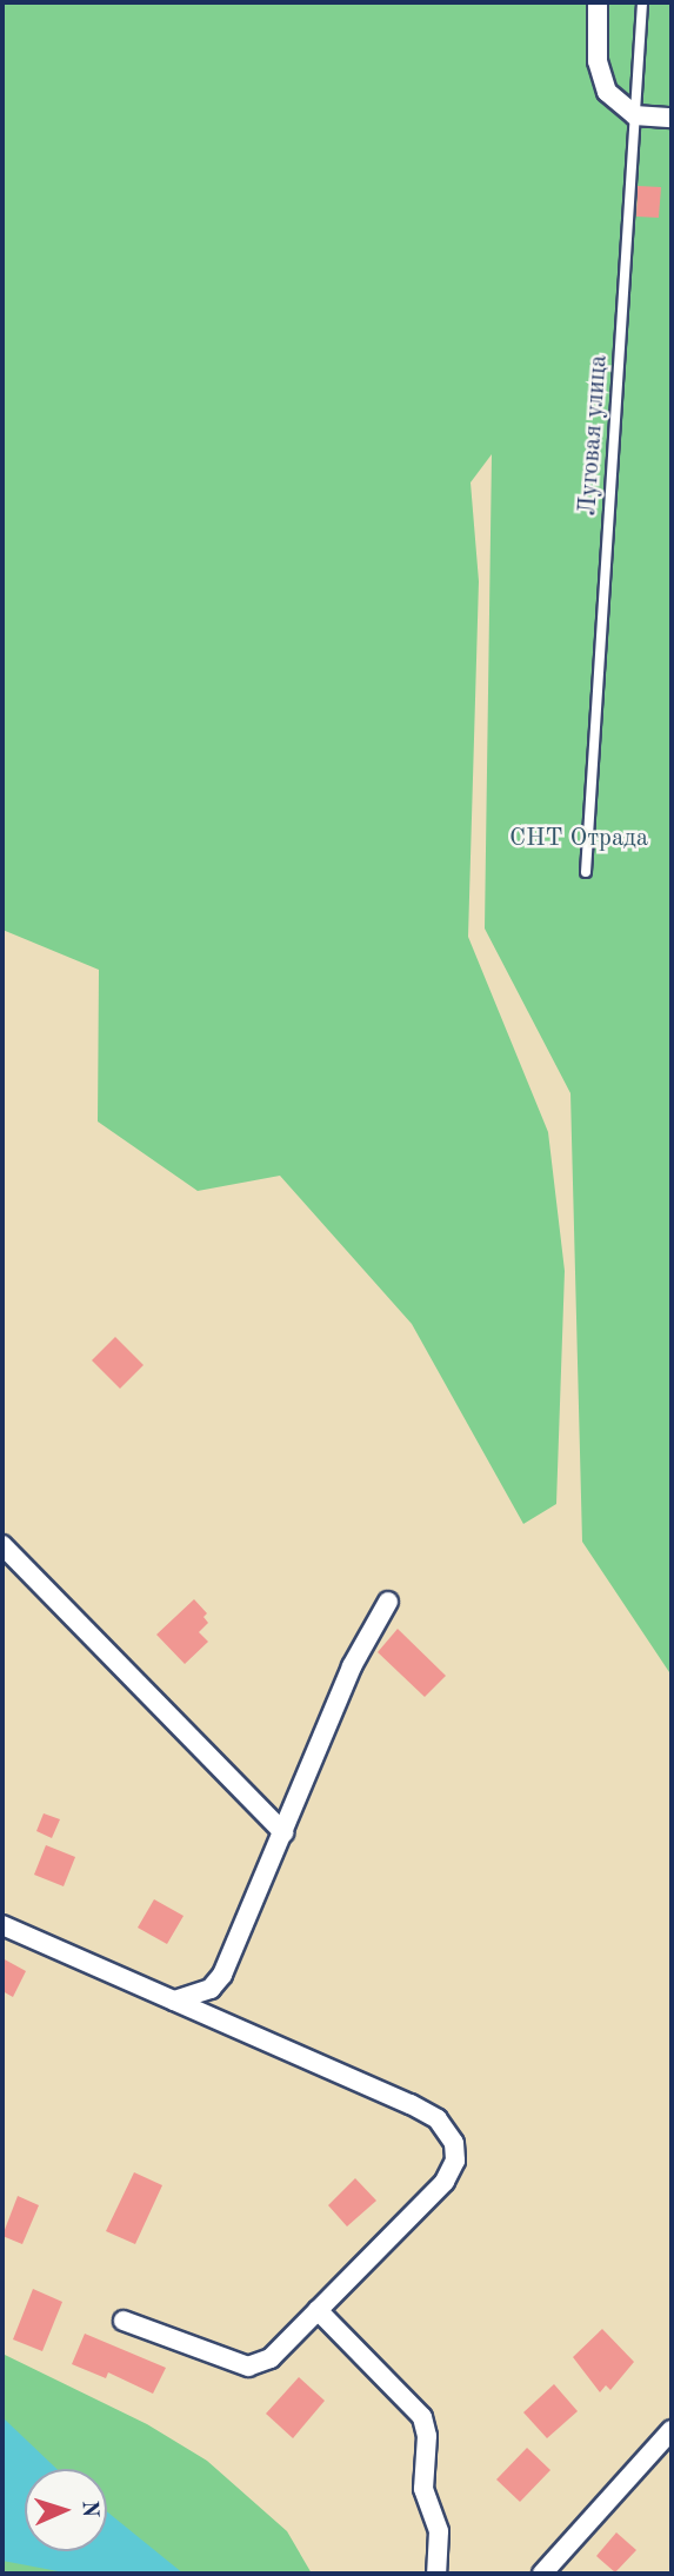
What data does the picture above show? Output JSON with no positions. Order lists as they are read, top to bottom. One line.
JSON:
{"streets":{"lane":["Луговая улица"]},"parks":["СНТ Отрада"],"north":"right"}
